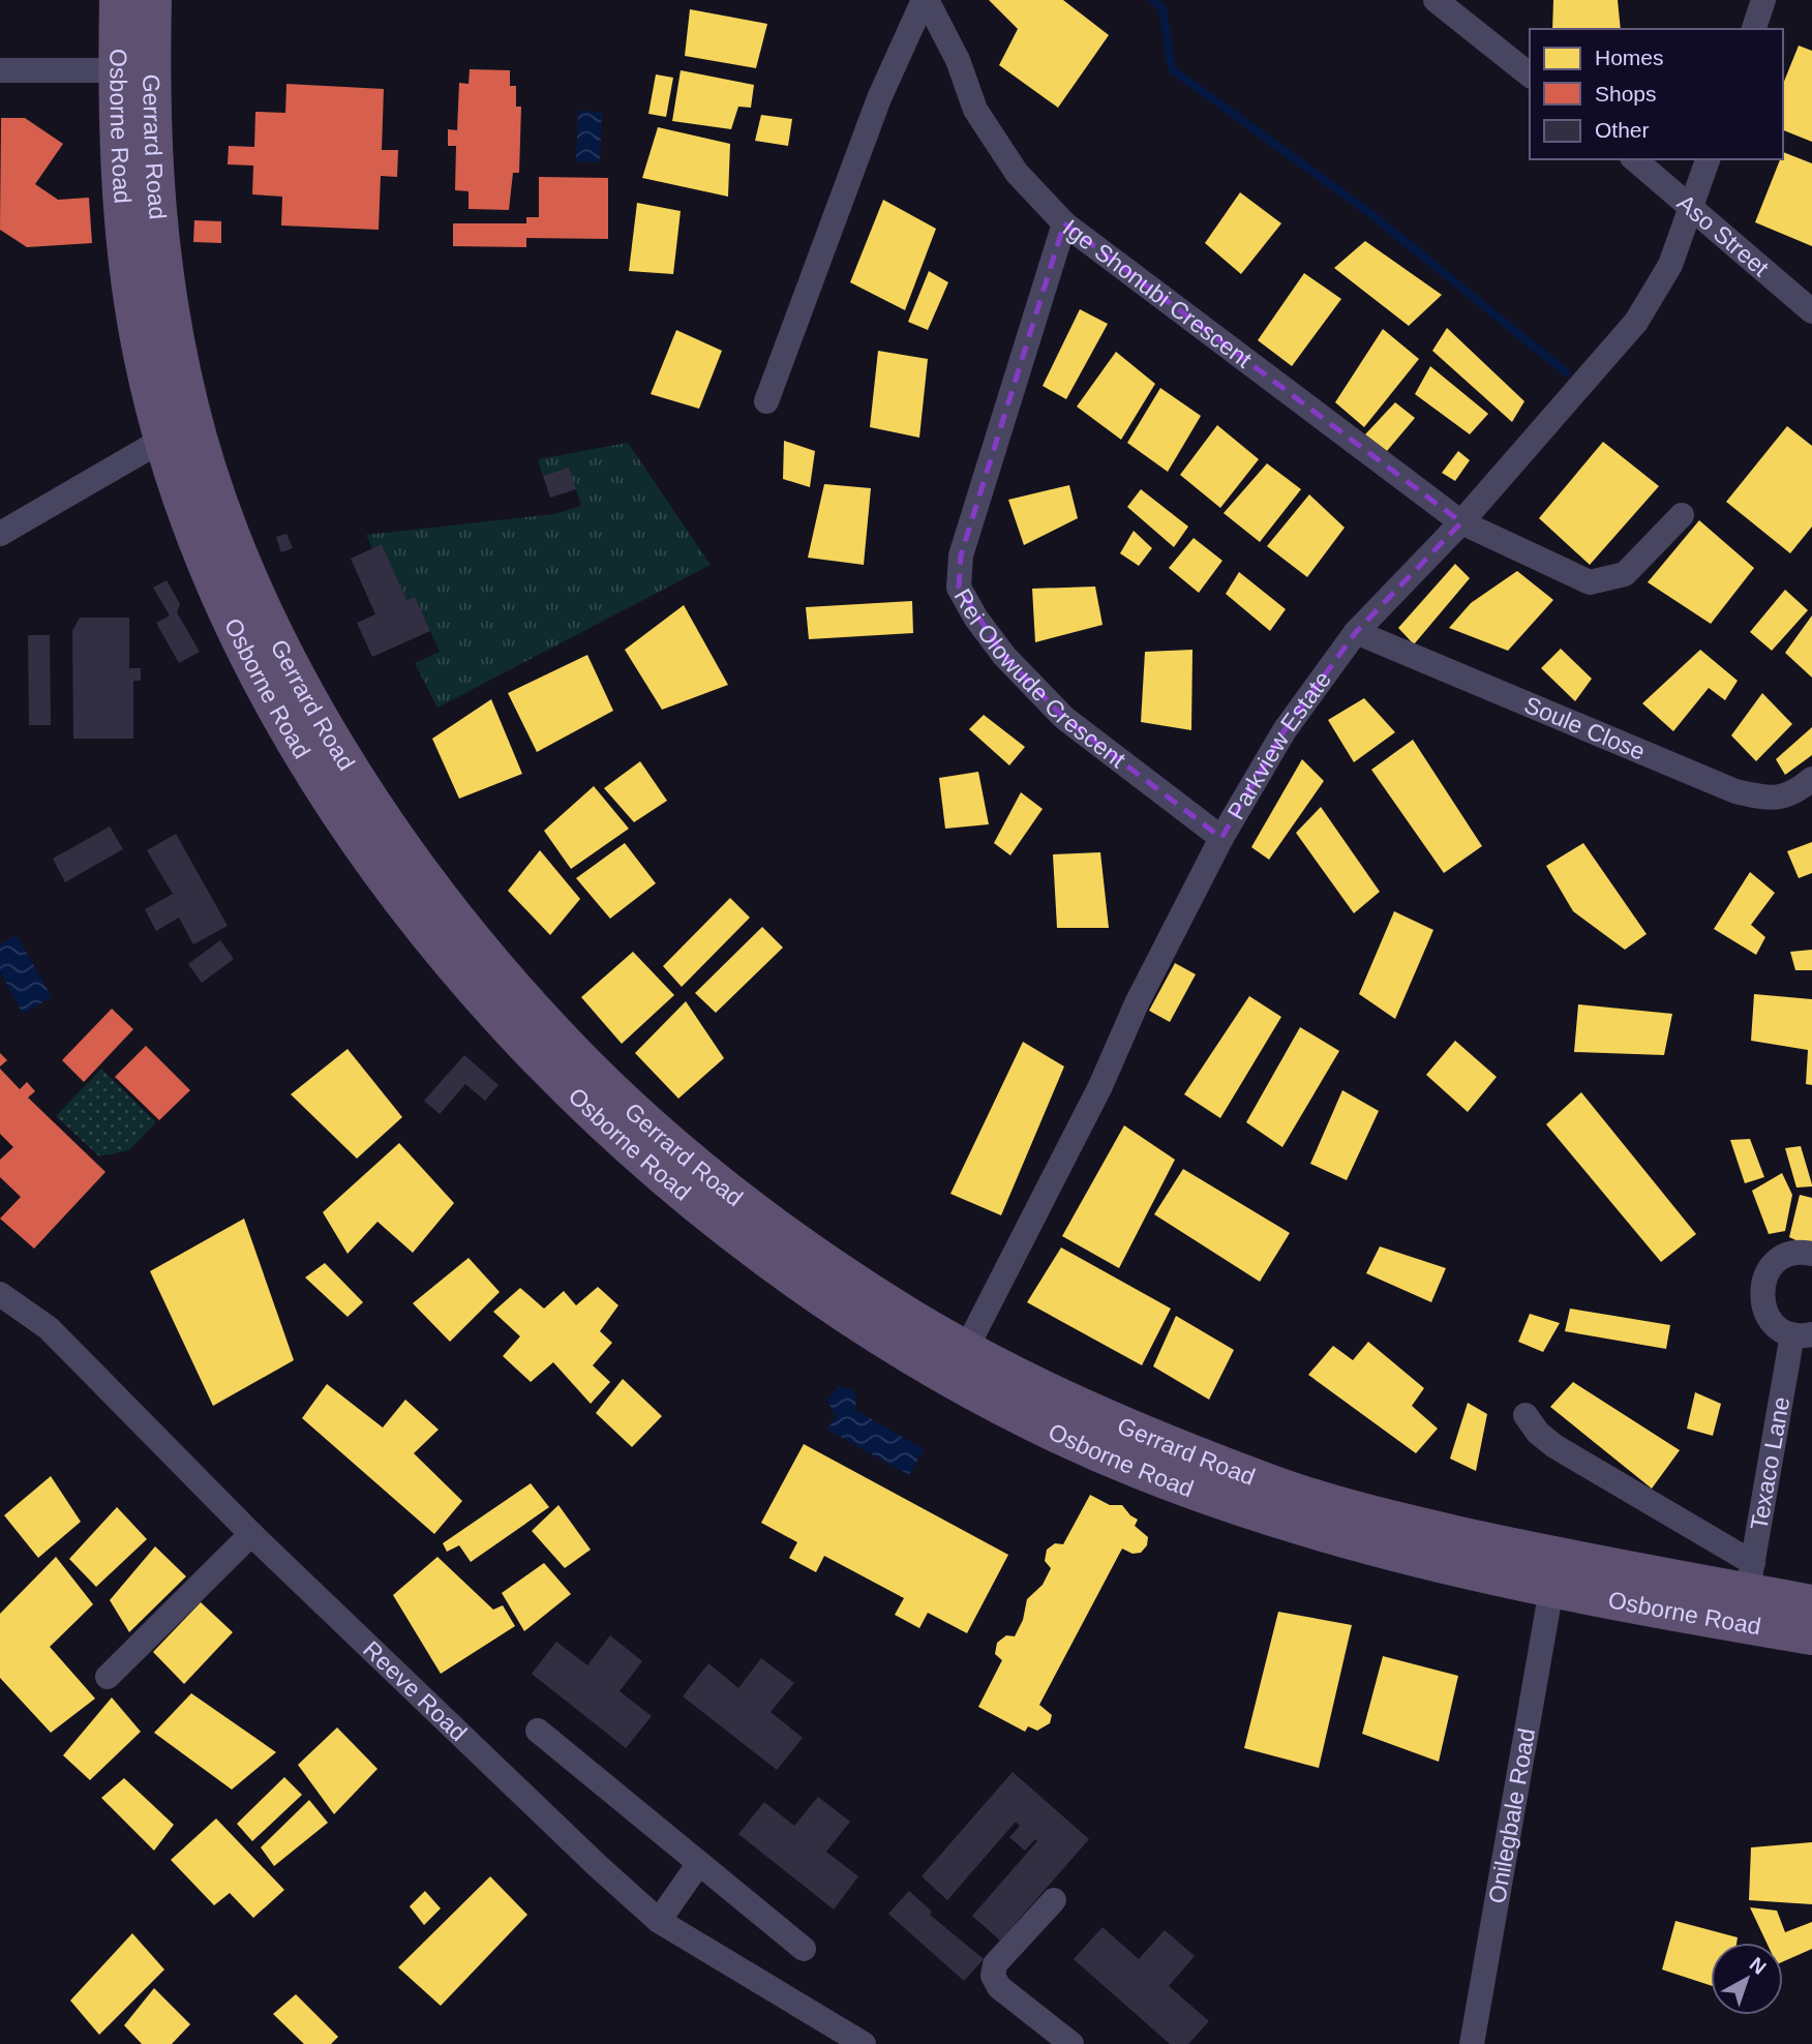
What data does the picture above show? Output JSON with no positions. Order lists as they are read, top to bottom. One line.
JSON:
{"streets":{"main road":["Osborne Road","Gerrard Road"],"street":["Aso Street","Ige Shonubi Crescent","Rei Olowude Crescent","Soule Close","Parkview Estate","Texaco Lane","Reeve Road","Onilegbale Road"]},"crossings":[["Osborne Road","Onilegbale Road"],["Gerrard Road","Parkview Estate"],["Gerrard Road","Texaco Lane"],["Aso Street","Parkview Estate"],["Ige Shonubi Crescent","Rei Olowude Crescent"],["Ige Shonubi Crescent","Parkview Estate"],["Rei Olowude Crescent","Parkview Estate"],["Soule Close","Parkview Estate"]],"legend":["Homes","Shops","Other"],"north":"top right"}
